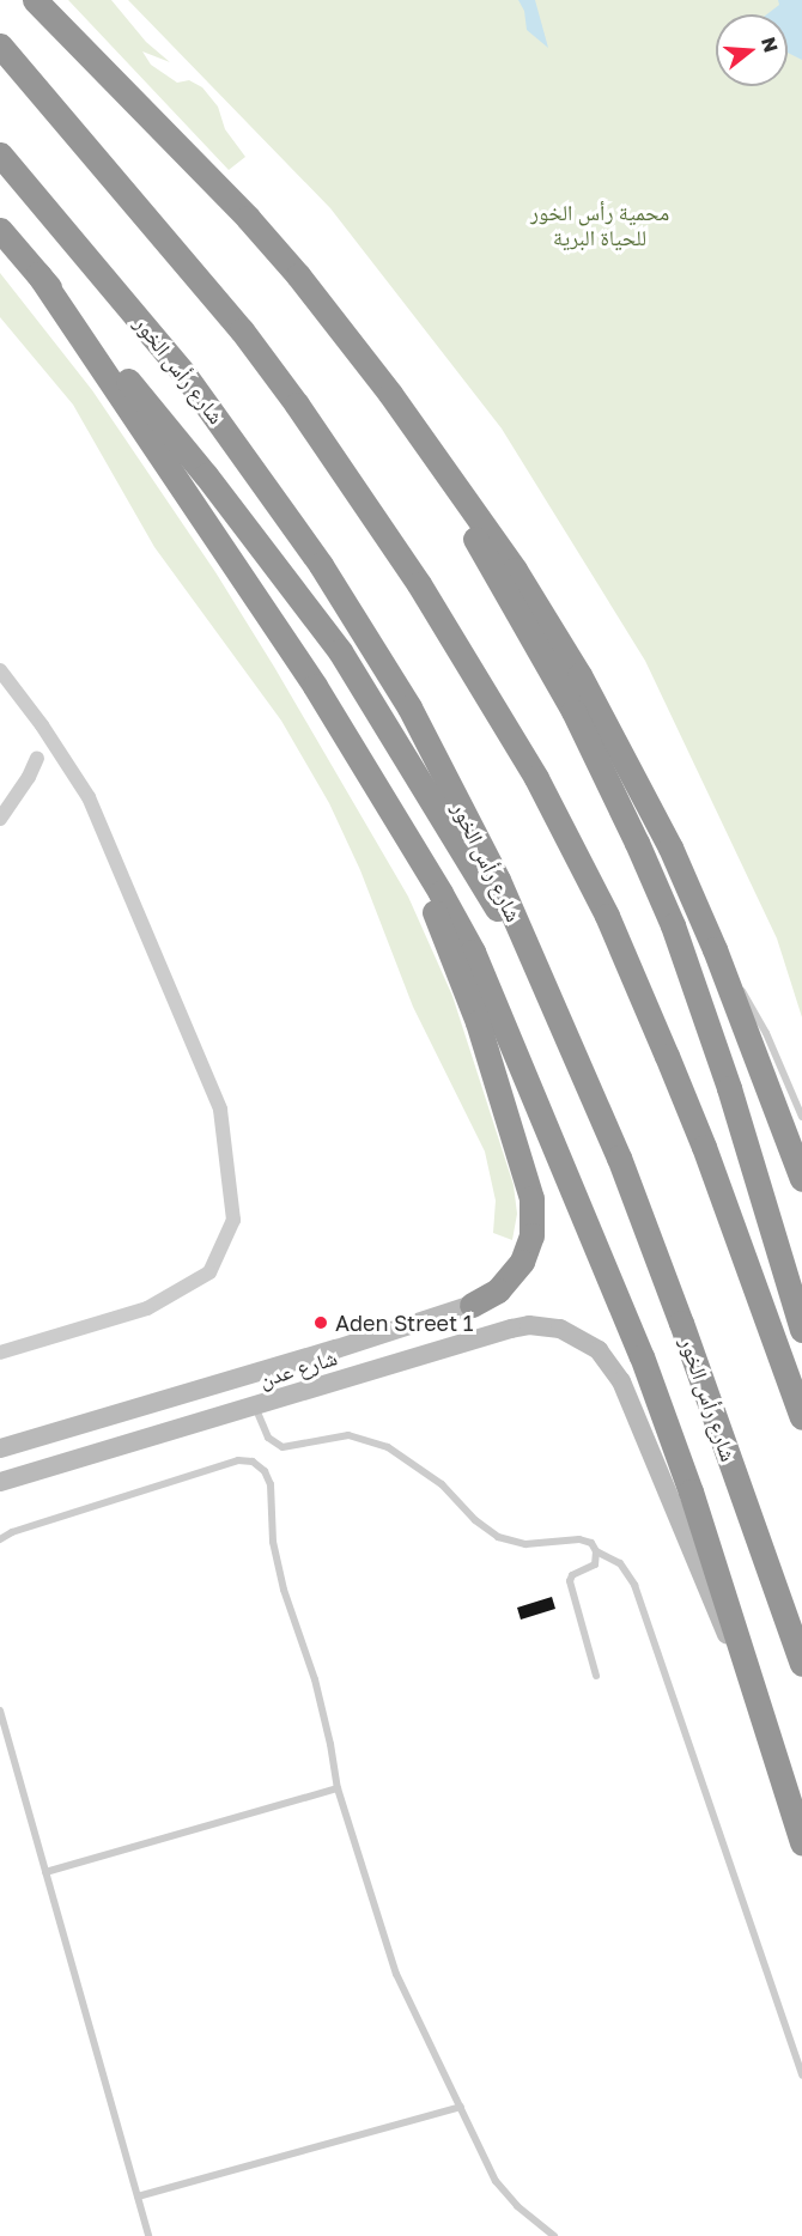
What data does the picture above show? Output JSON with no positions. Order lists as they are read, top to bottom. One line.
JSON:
{"streets":{"highway":["شارع رأس الخور"],"street":["شارع عدن"]},"parks":["محمية رأس الخور للحياة البرية"],"places":["Aden Street 1"],"north":"right"}
